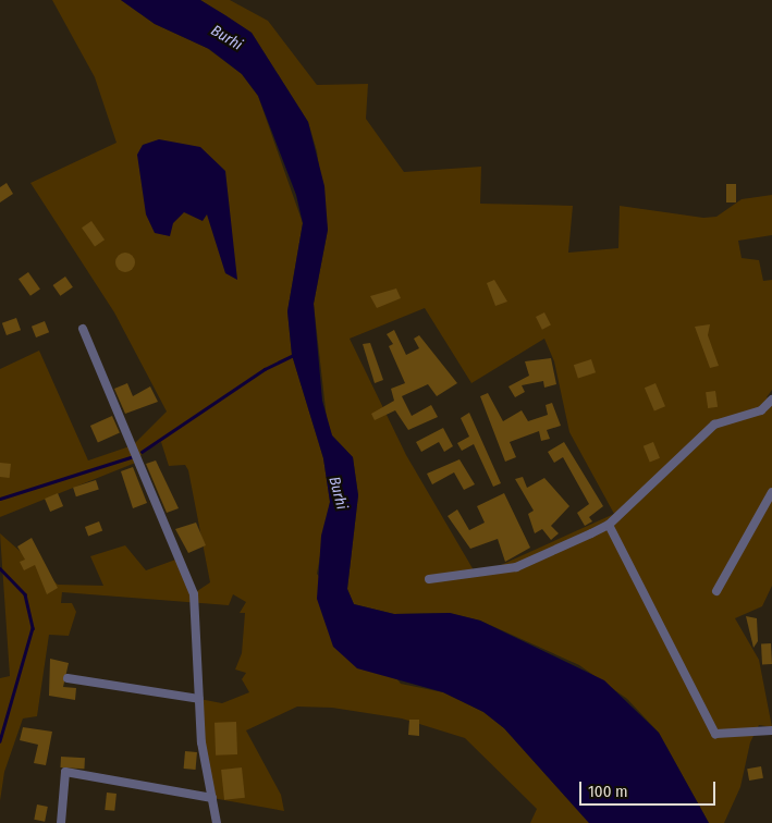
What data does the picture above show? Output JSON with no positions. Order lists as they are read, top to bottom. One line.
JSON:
{"water":["Burhi"],"scale_bar":"100 m"}
